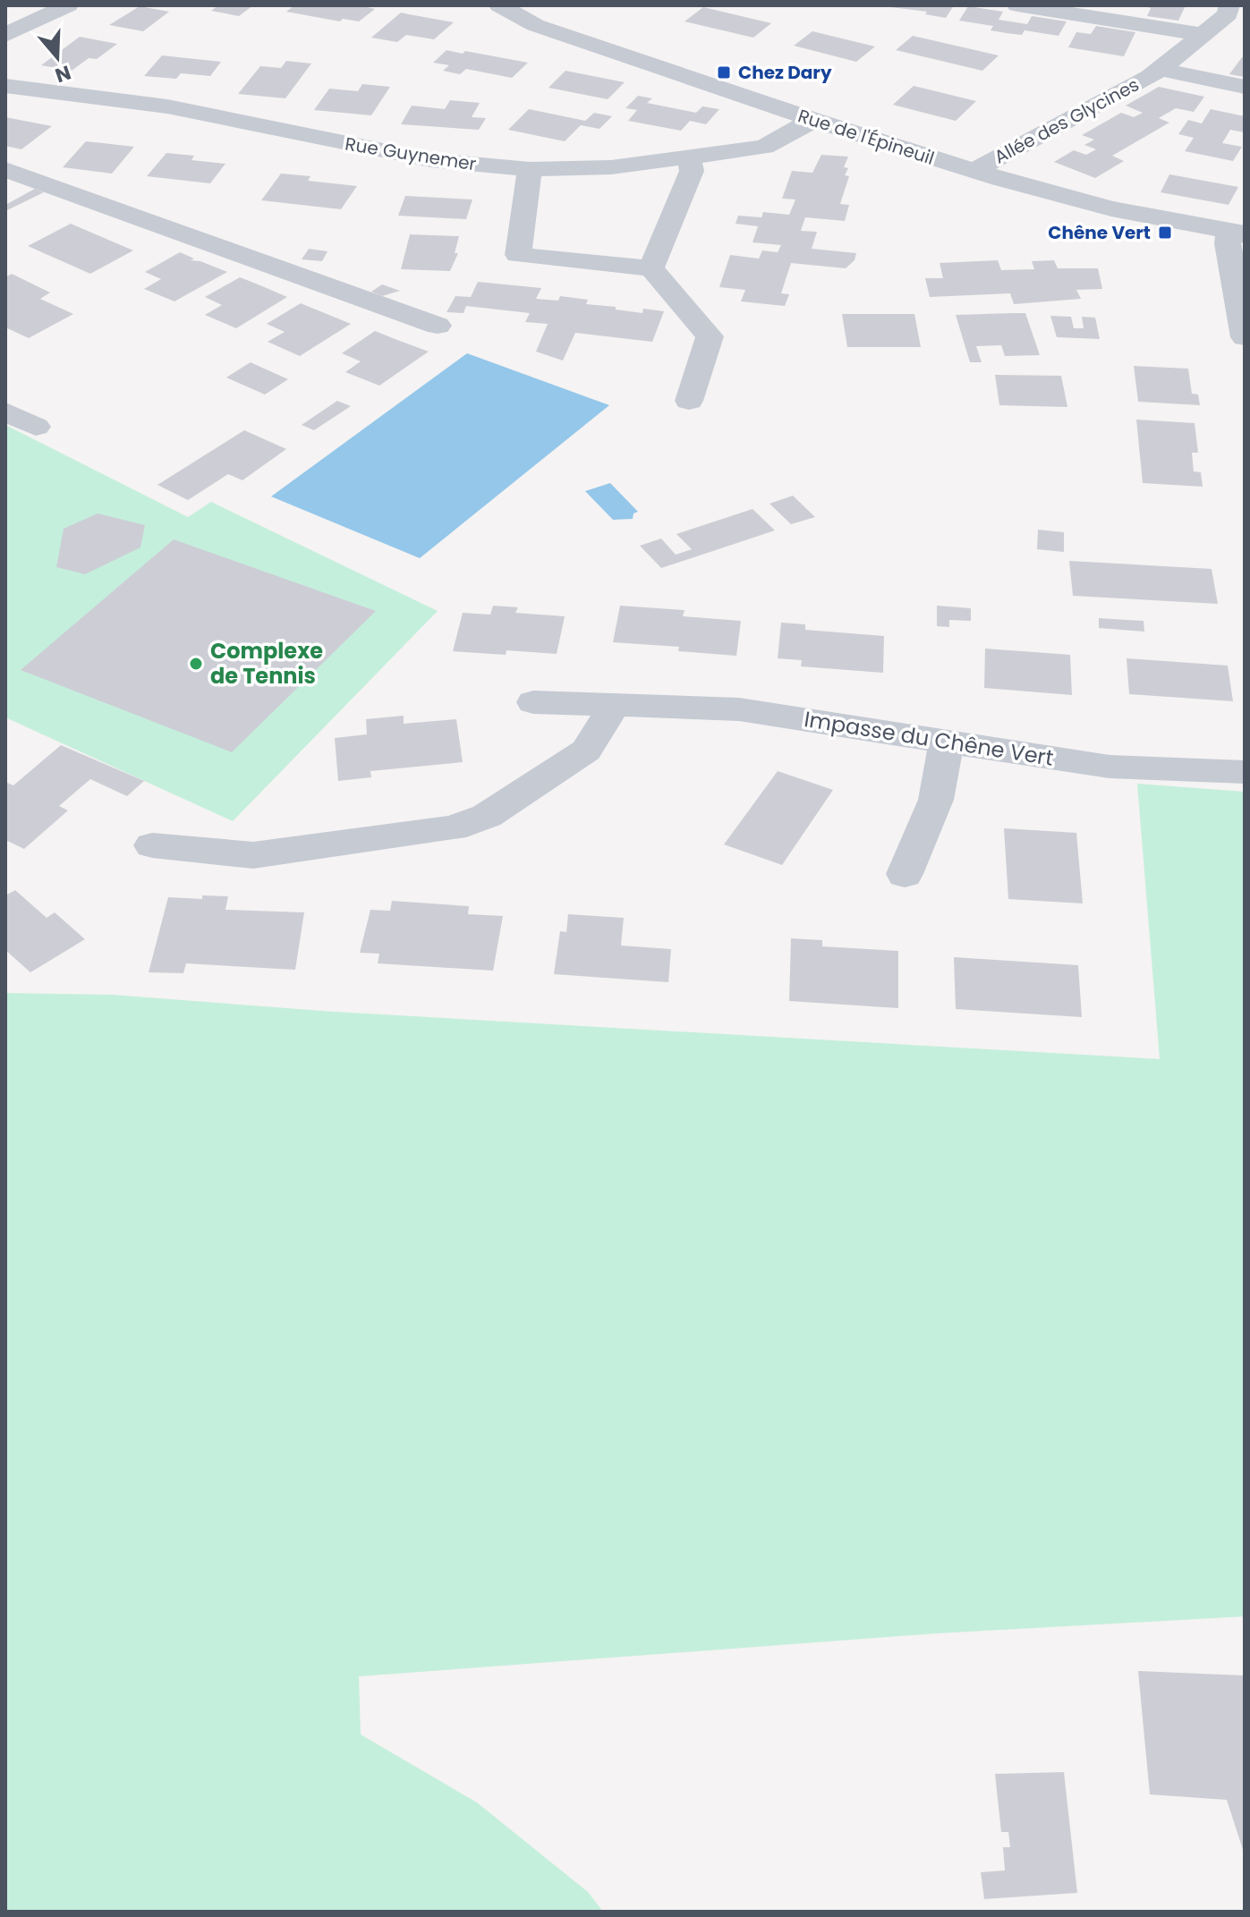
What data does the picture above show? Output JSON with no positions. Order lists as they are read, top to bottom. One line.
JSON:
{"streets":{"street":["Allée des Glycines","Rue de l'Épineuil","Rue Guynemer","Impasse du Chêne Vert"]},"crossings":[["Allée des Glycines","Rue de l'Épineuil"],["Rue de l'Épineuil","Rue Guynemer"]],"places":{"transit":["Chez Dary","Chêne Vert"],"other":["Complexe de Tennis"]},"north":"bottom"}
